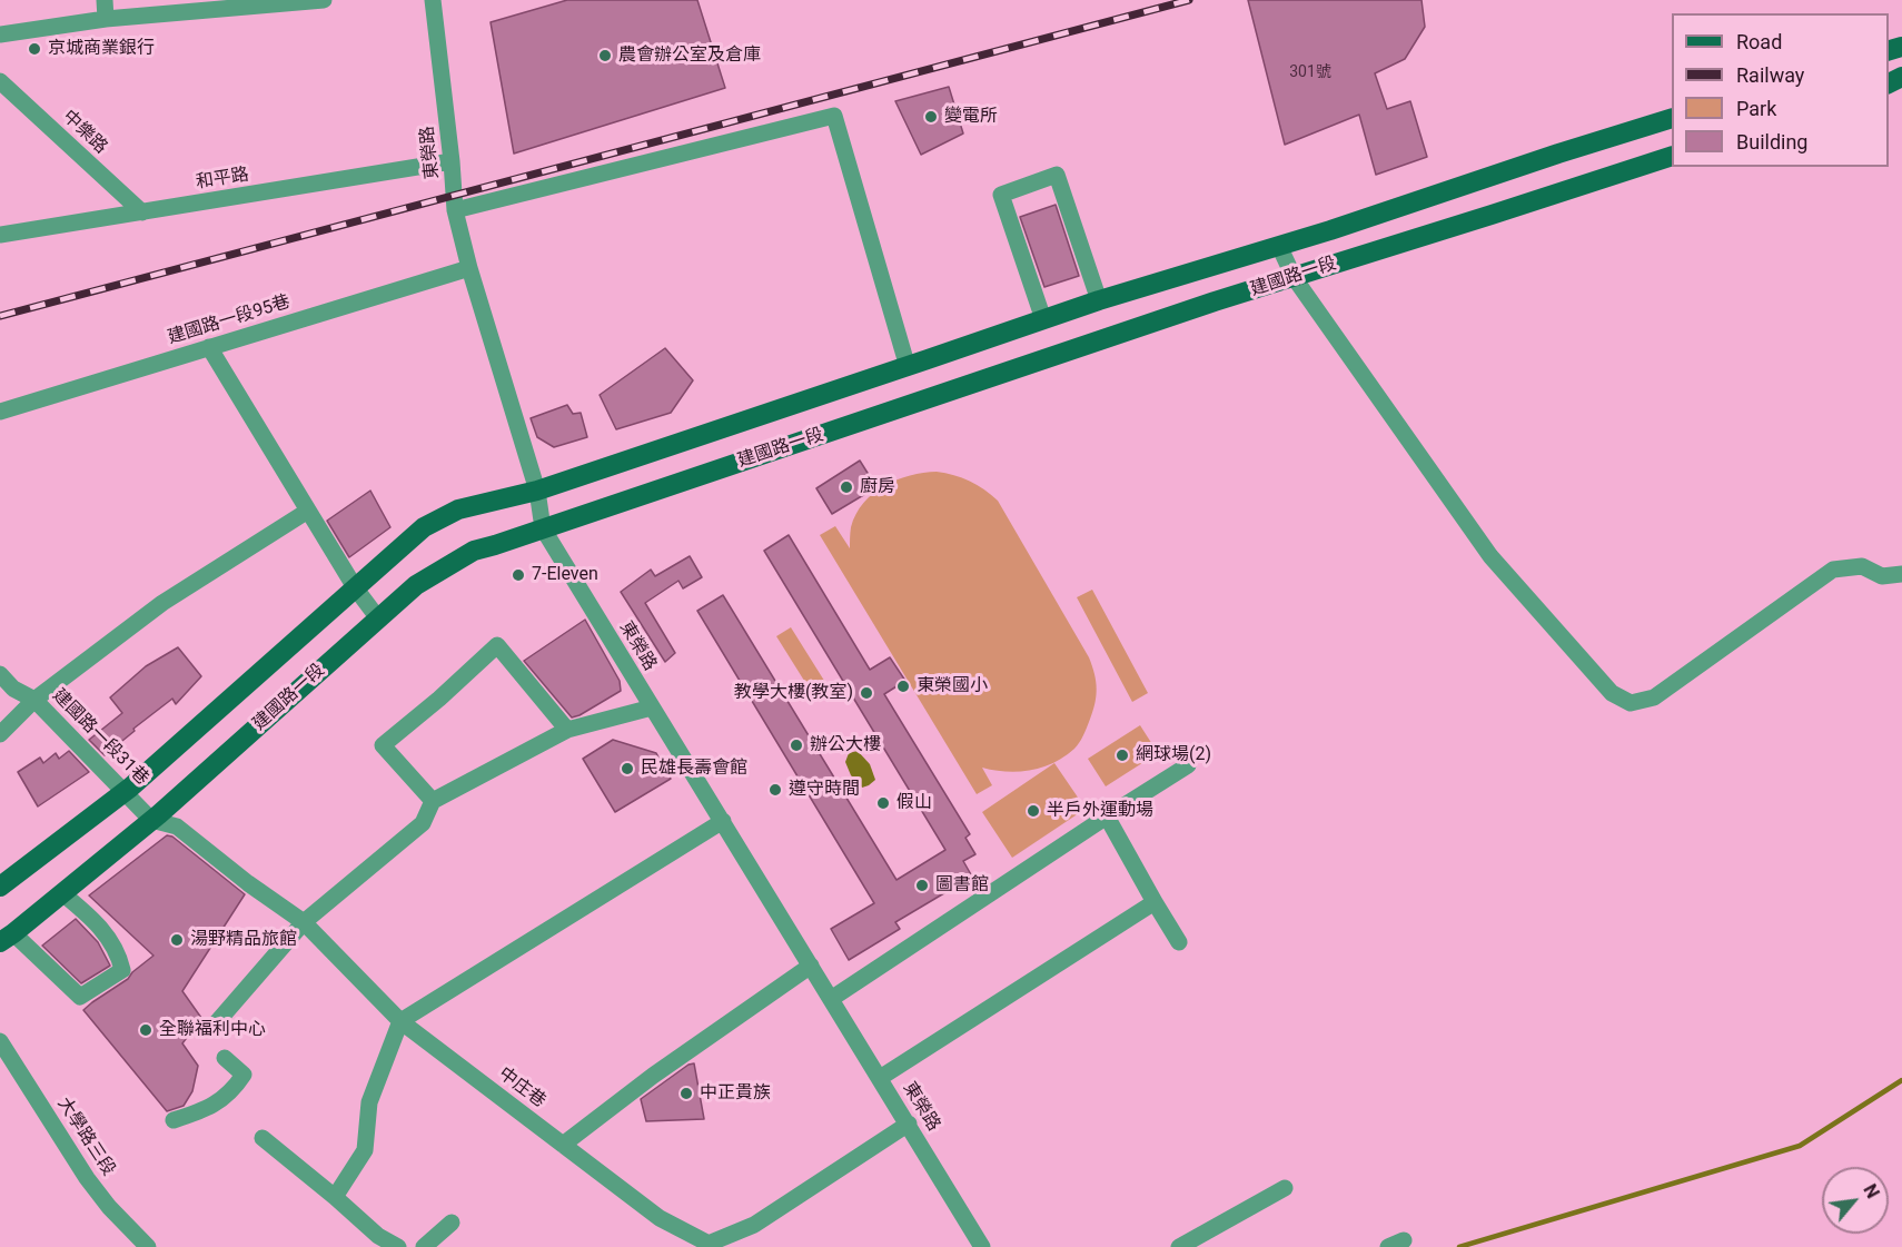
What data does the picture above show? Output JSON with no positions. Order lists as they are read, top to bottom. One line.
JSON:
{"streets":{"main road":["建國路一段"],"street":["中樂路","東榮路","和平路","建國路一段95巷","建國路一段31巷","中庄巷","大學路三段"]},"crossings":[["中樂路","和平路"],["東榮路","和平路"],["東榮路","建國路一段"],["東榮路","建國路一段95巷"],["東榮路","中庄巷"],["建國路一段","建國路一段31巷"],["建國路一段","中庄巷"],["建國路一段31巷","中庄巷"]],"places":["京城商業銀行","農會辦公室及倉庫","變電所","廚房","7-Eleven","東榮國小","教學大樓(教室)","辦公大樓","網球場(2)","民雄長壽會館","遵守時間","假山","半戶外運動場","圖書館","湯野精品旅館","全聯福利中心","中正貴族"],"house_numbers":["301號"],"legend":["Road","Railway","Park","Building"],"north":"top right"}
